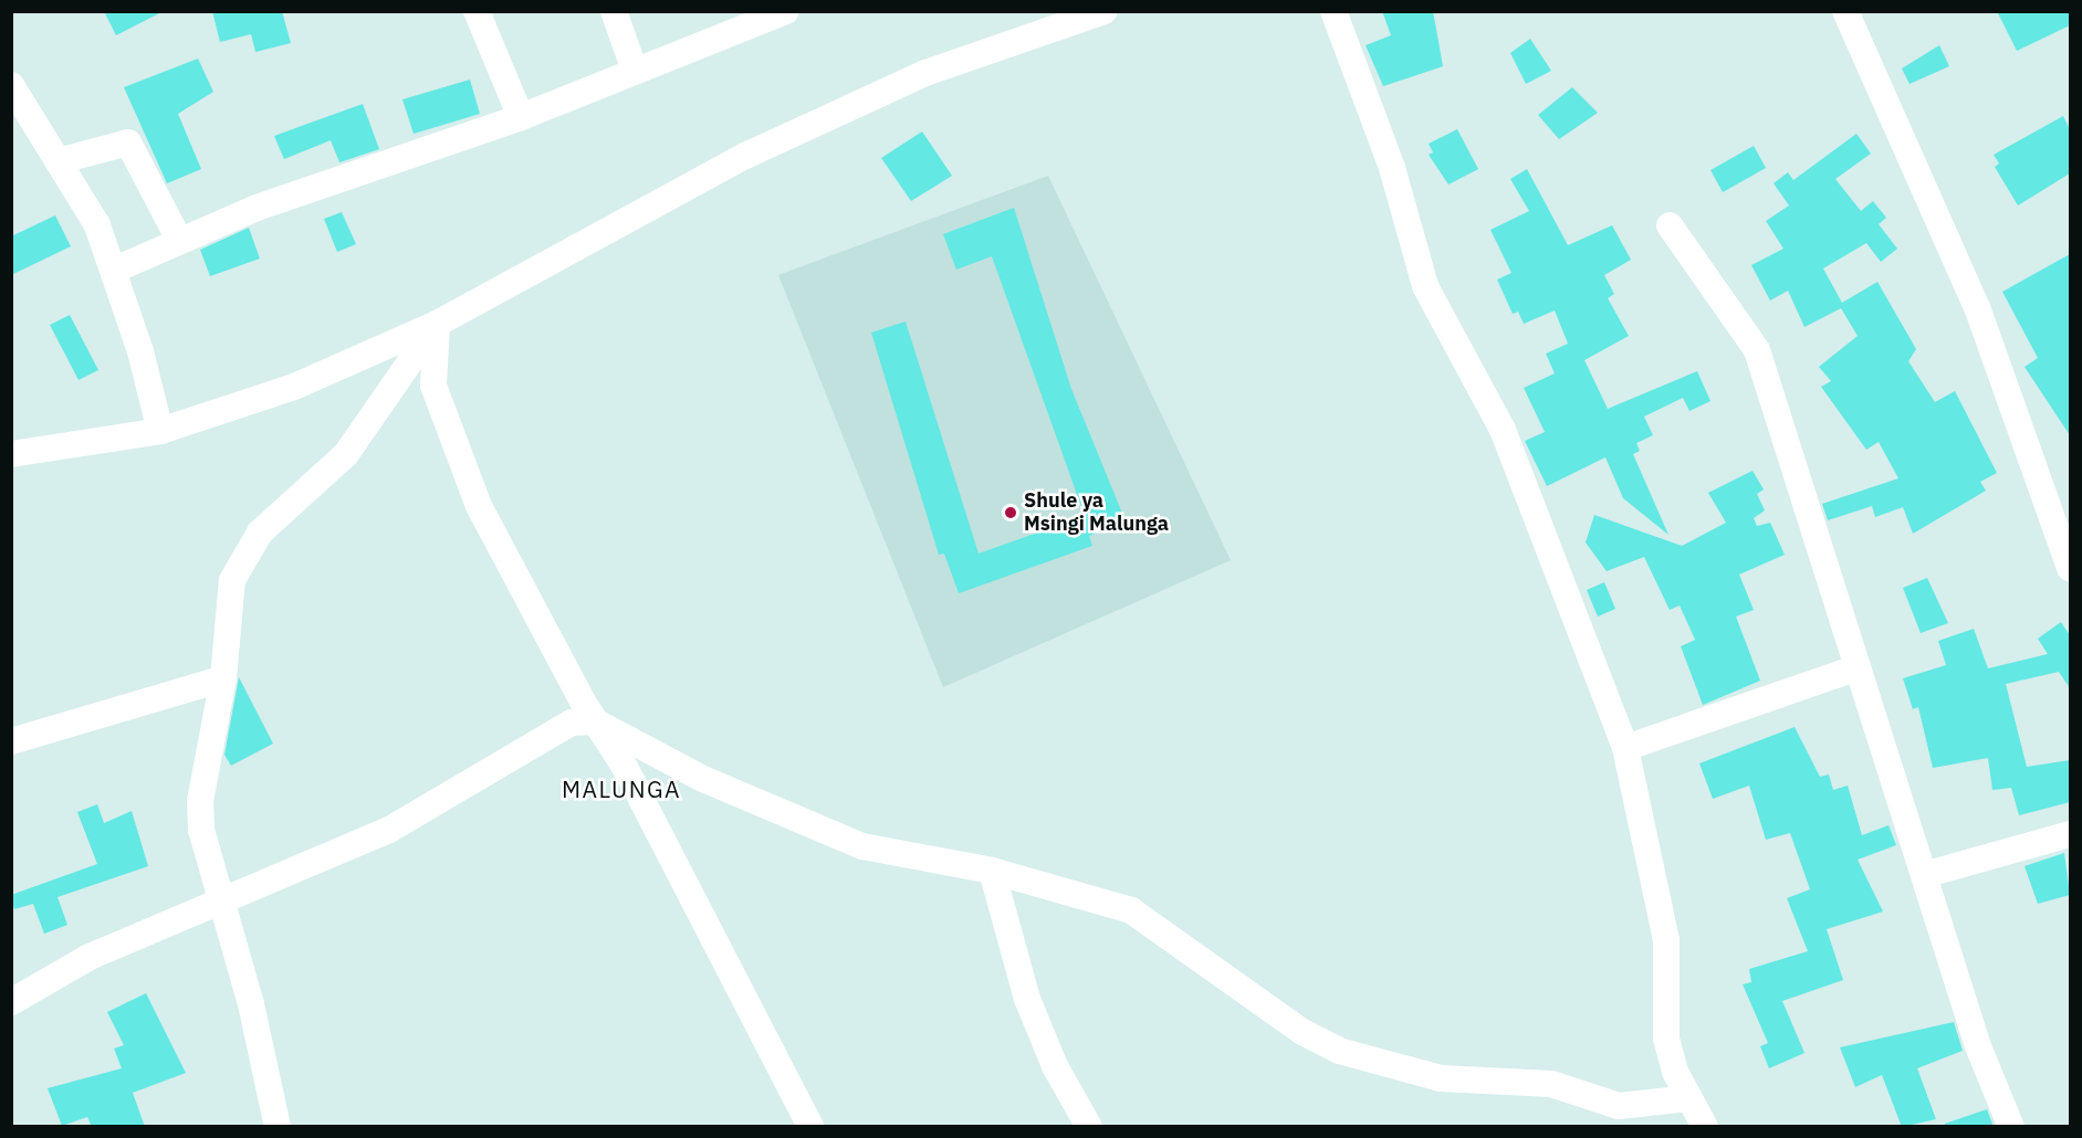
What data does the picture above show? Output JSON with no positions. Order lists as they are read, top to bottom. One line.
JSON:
{"districts":["MALUNGA"],"places":["Shule ya Msingi Malunga"]}
